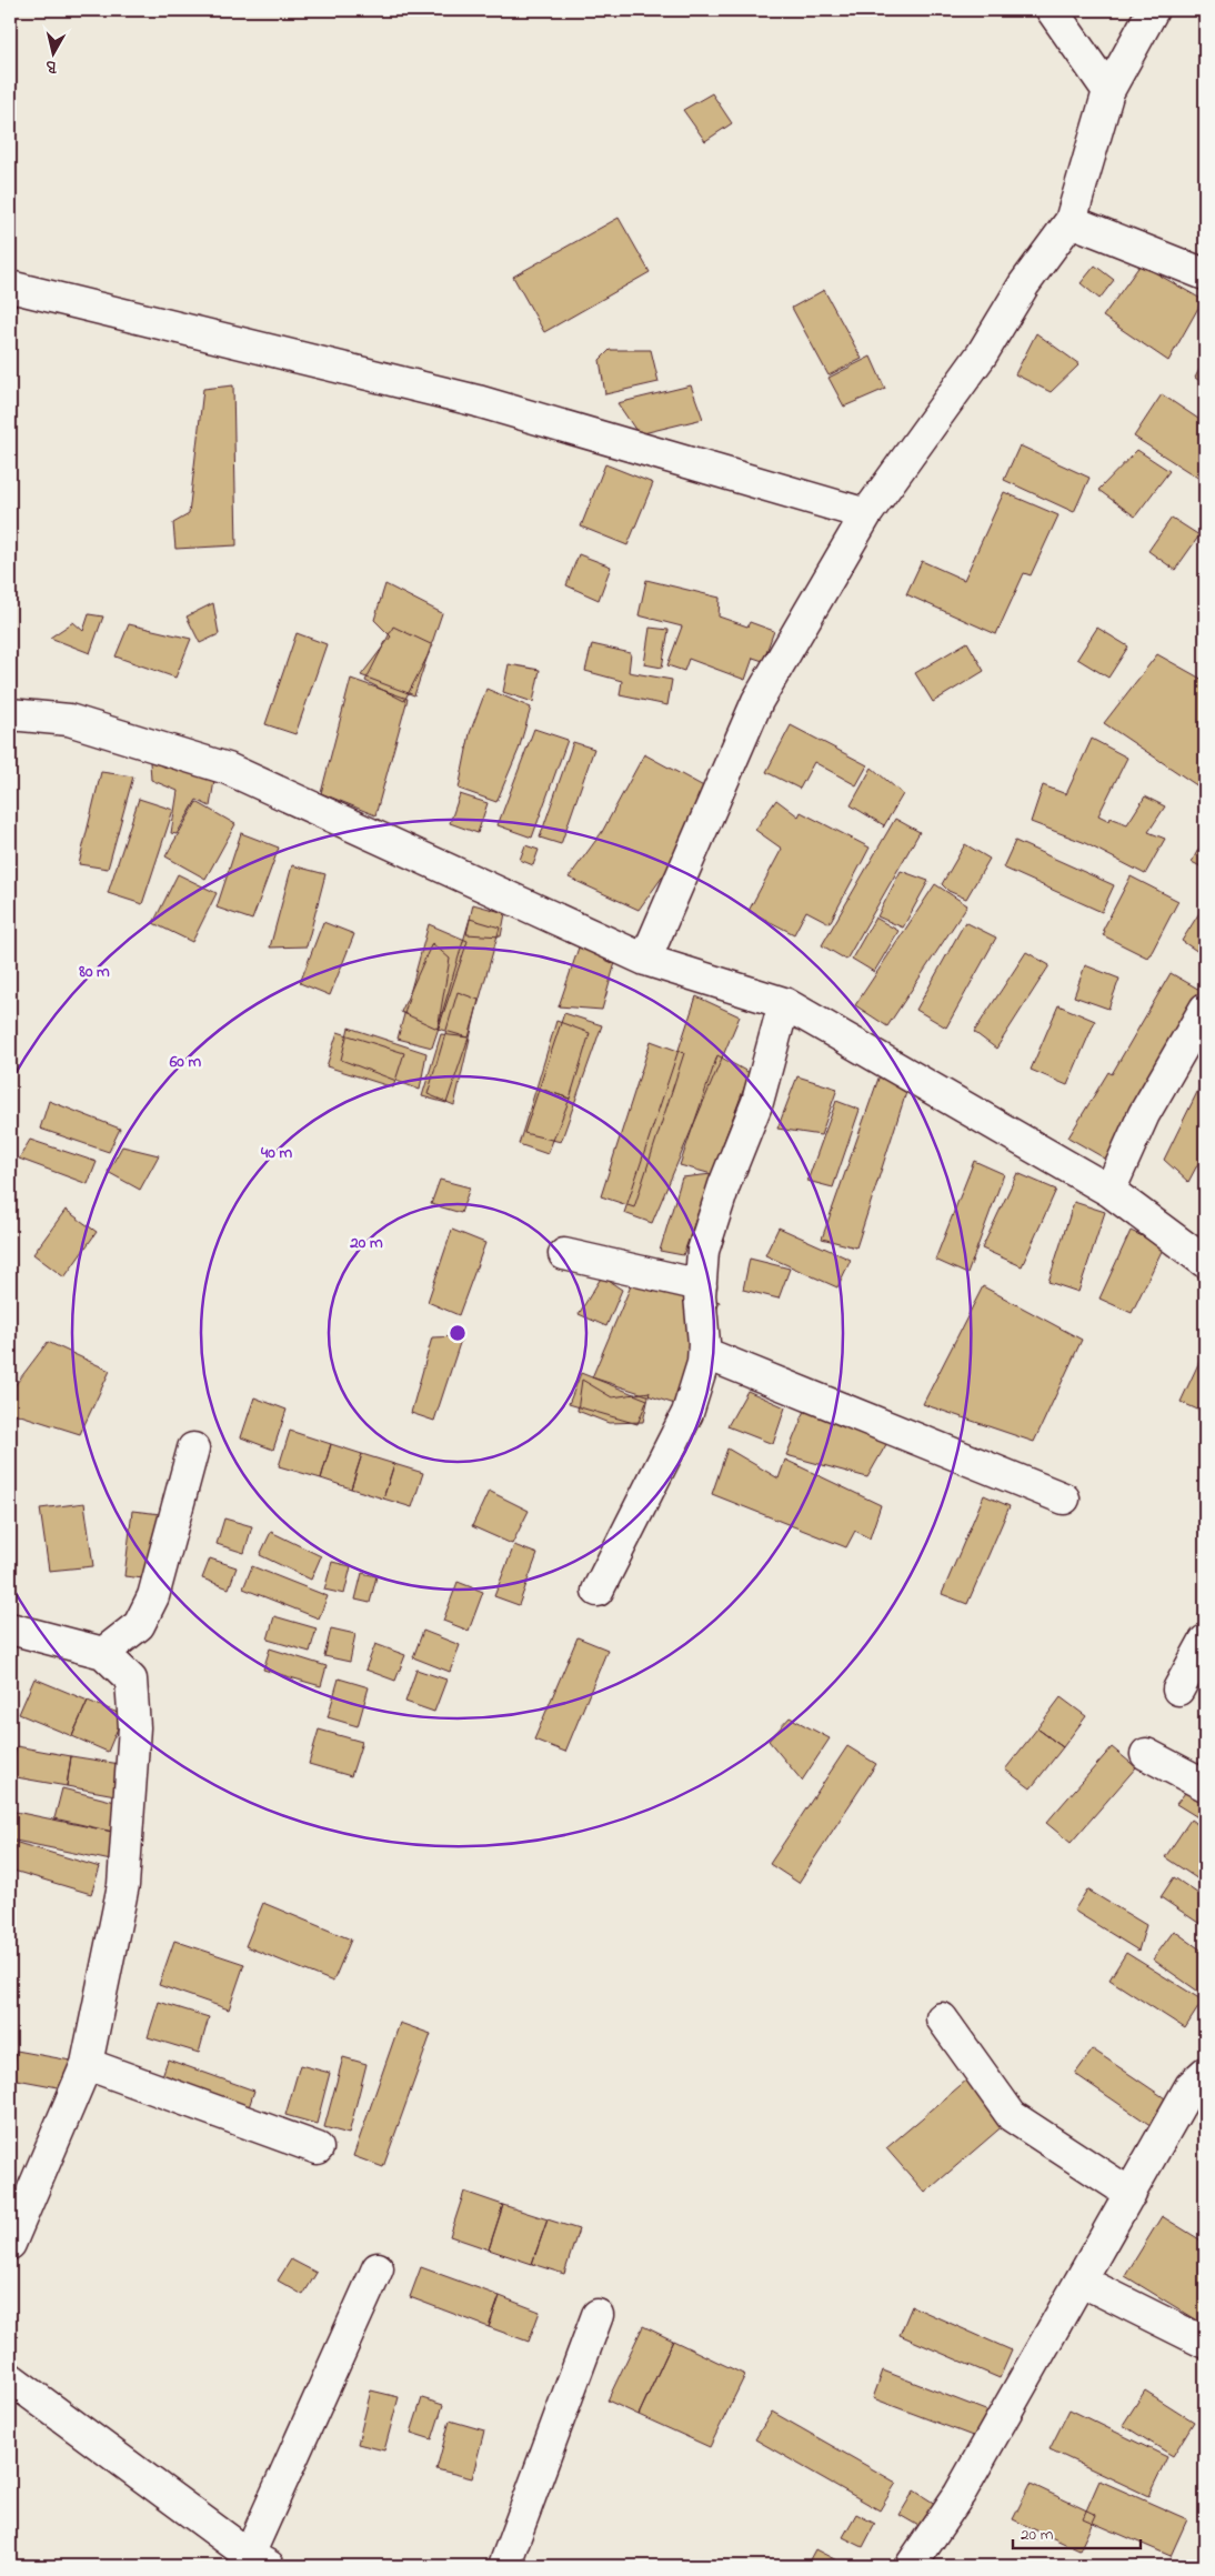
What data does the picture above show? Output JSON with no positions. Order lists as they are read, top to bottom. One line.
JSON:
{"scale_bar":"20 m","north":"bottom","rings":["80 m","60 m","40 m","20 m"]}
